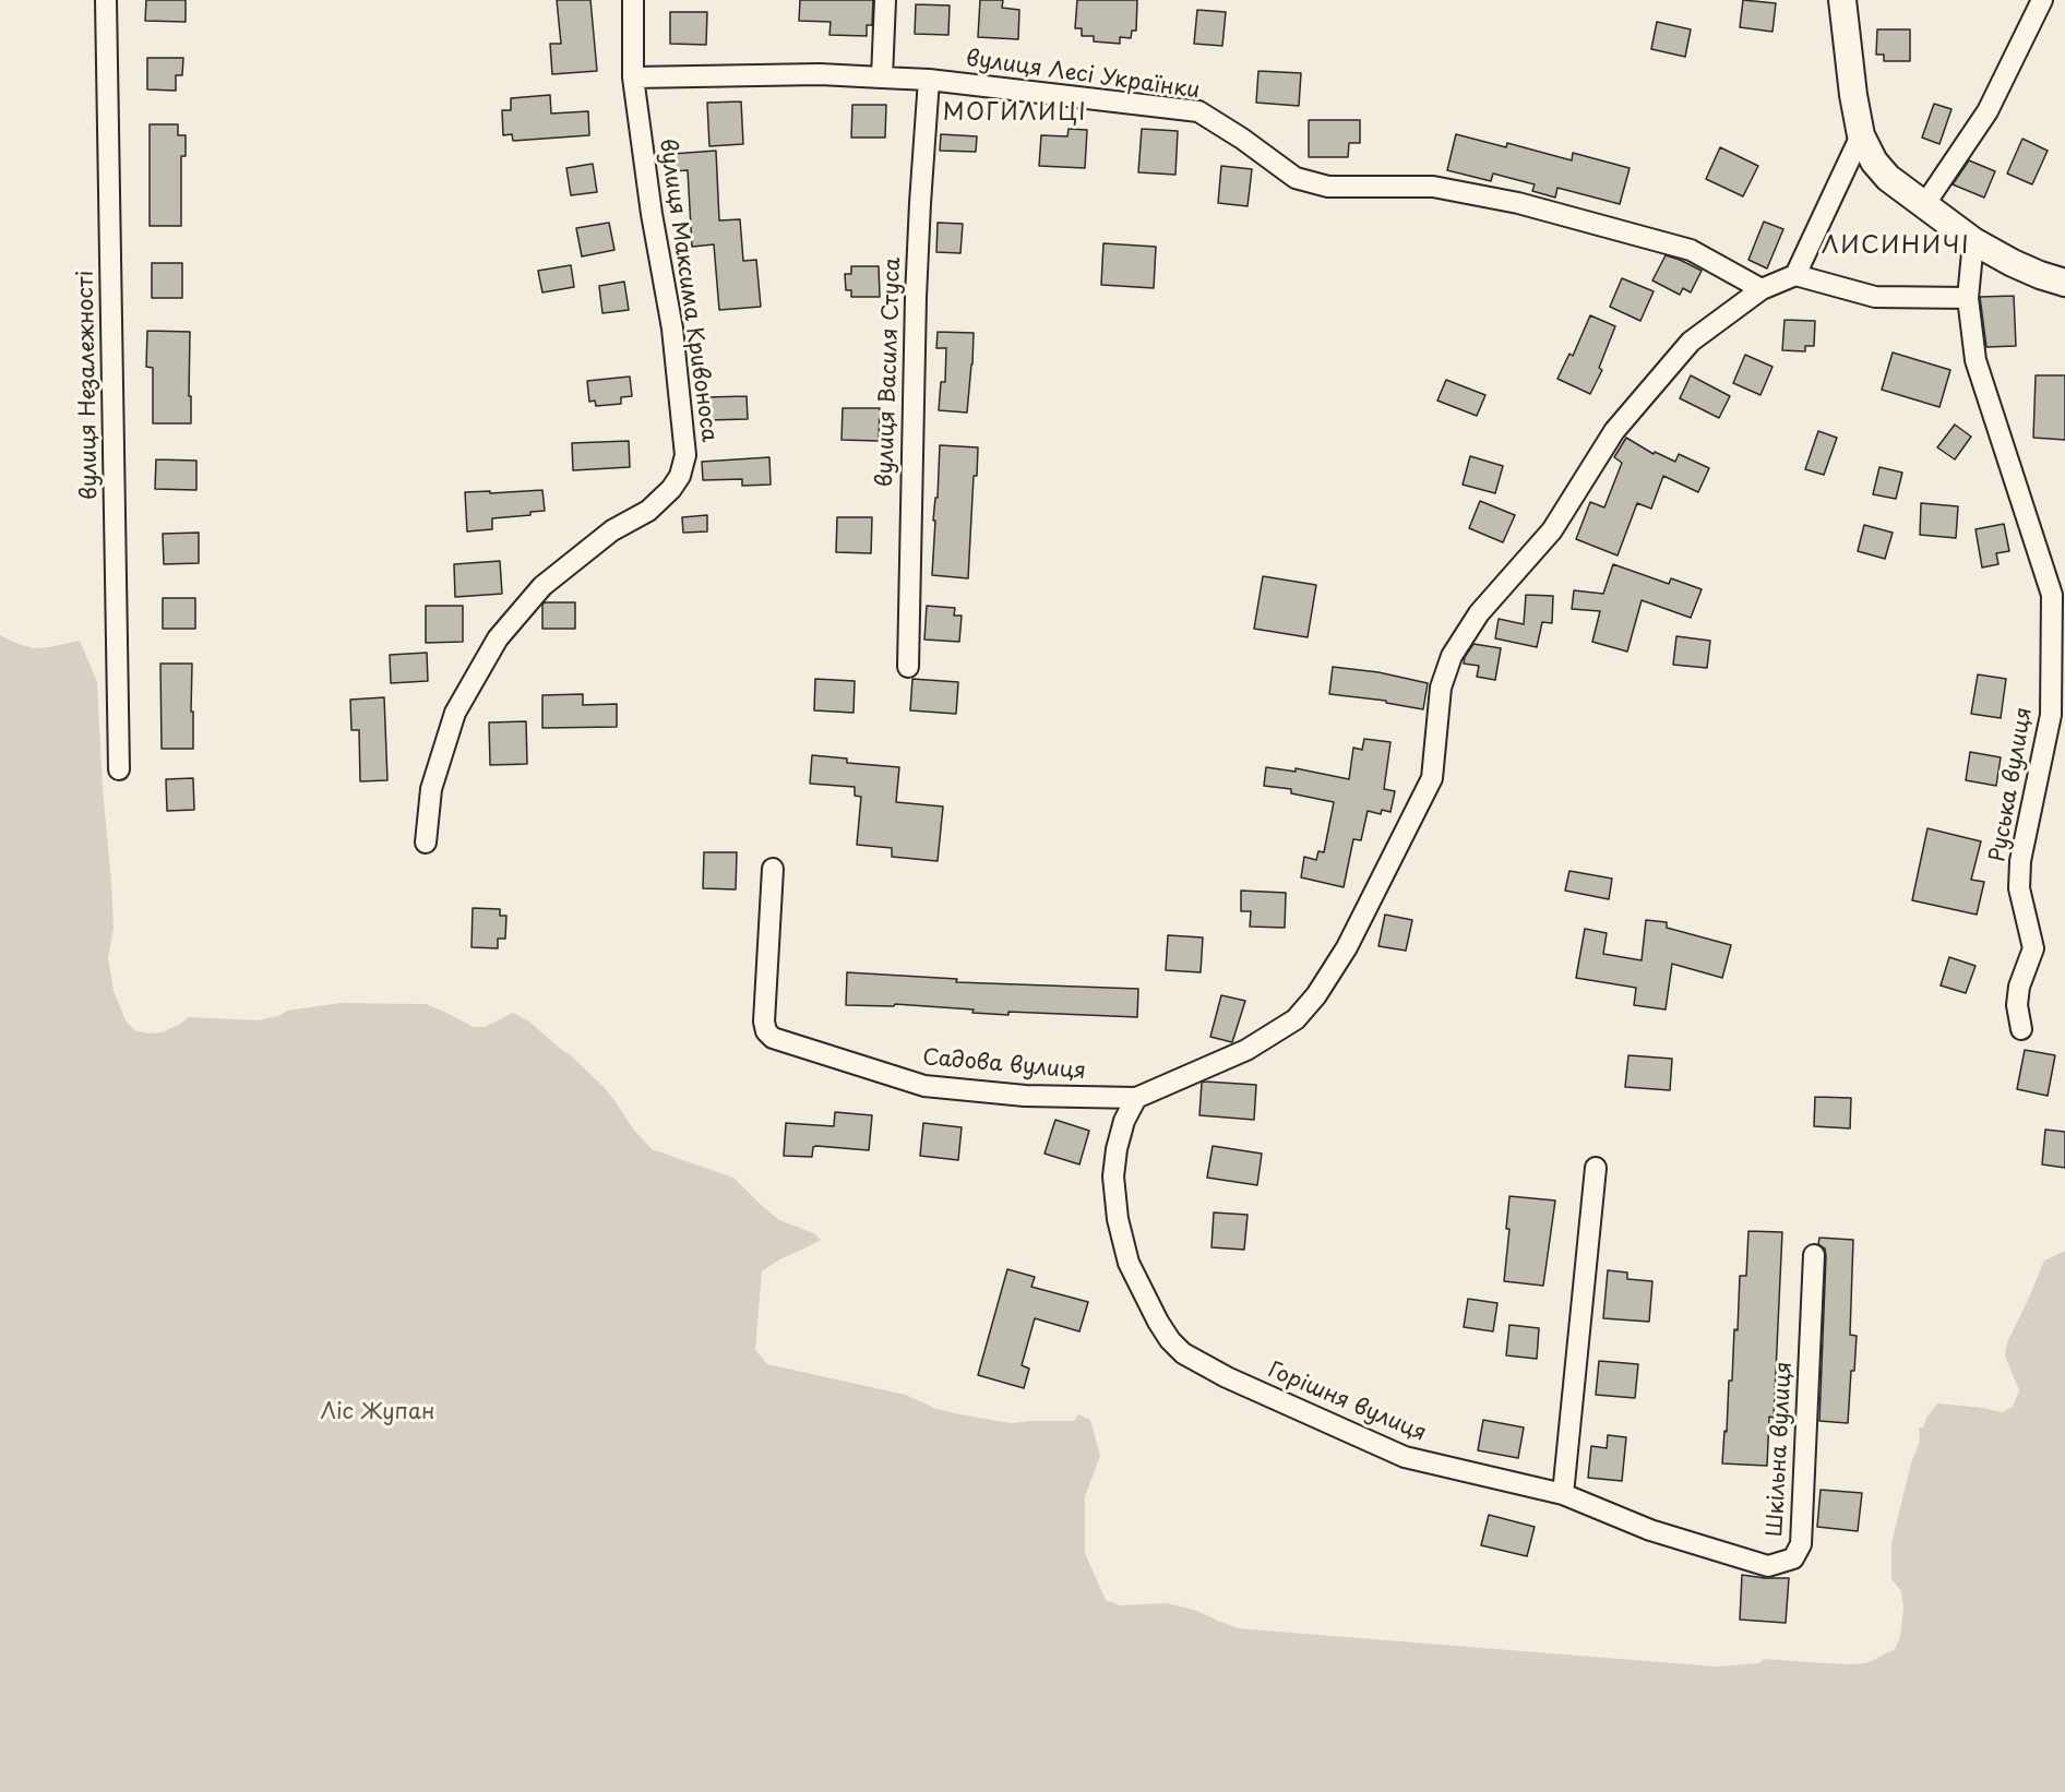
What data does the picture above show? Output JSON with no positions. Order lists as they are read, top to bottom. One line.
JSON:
{"streets":{"street":["вулиця Лесі Українки","вулиця Максима Кривоноса","вулиця Василя Стуса","вулиця Незалежності","Руська вулиця","Садова вулиця","Горішня вулиця","Шкільна вулиця"]},"crossings":[["вулиця Лесі Українки","вулиця Максима Кривоноса"],["вулиця Лесі Українки","вулиця Василя Стуса"],["Садова вулиця","Горішня вулиця"],["Горішня вулиця","Шкільна вулиця"]],"districts":["МОГИЛИЦІ","ЛИСИНИЧІ"],"parks":["Ліс Жупан"]}
